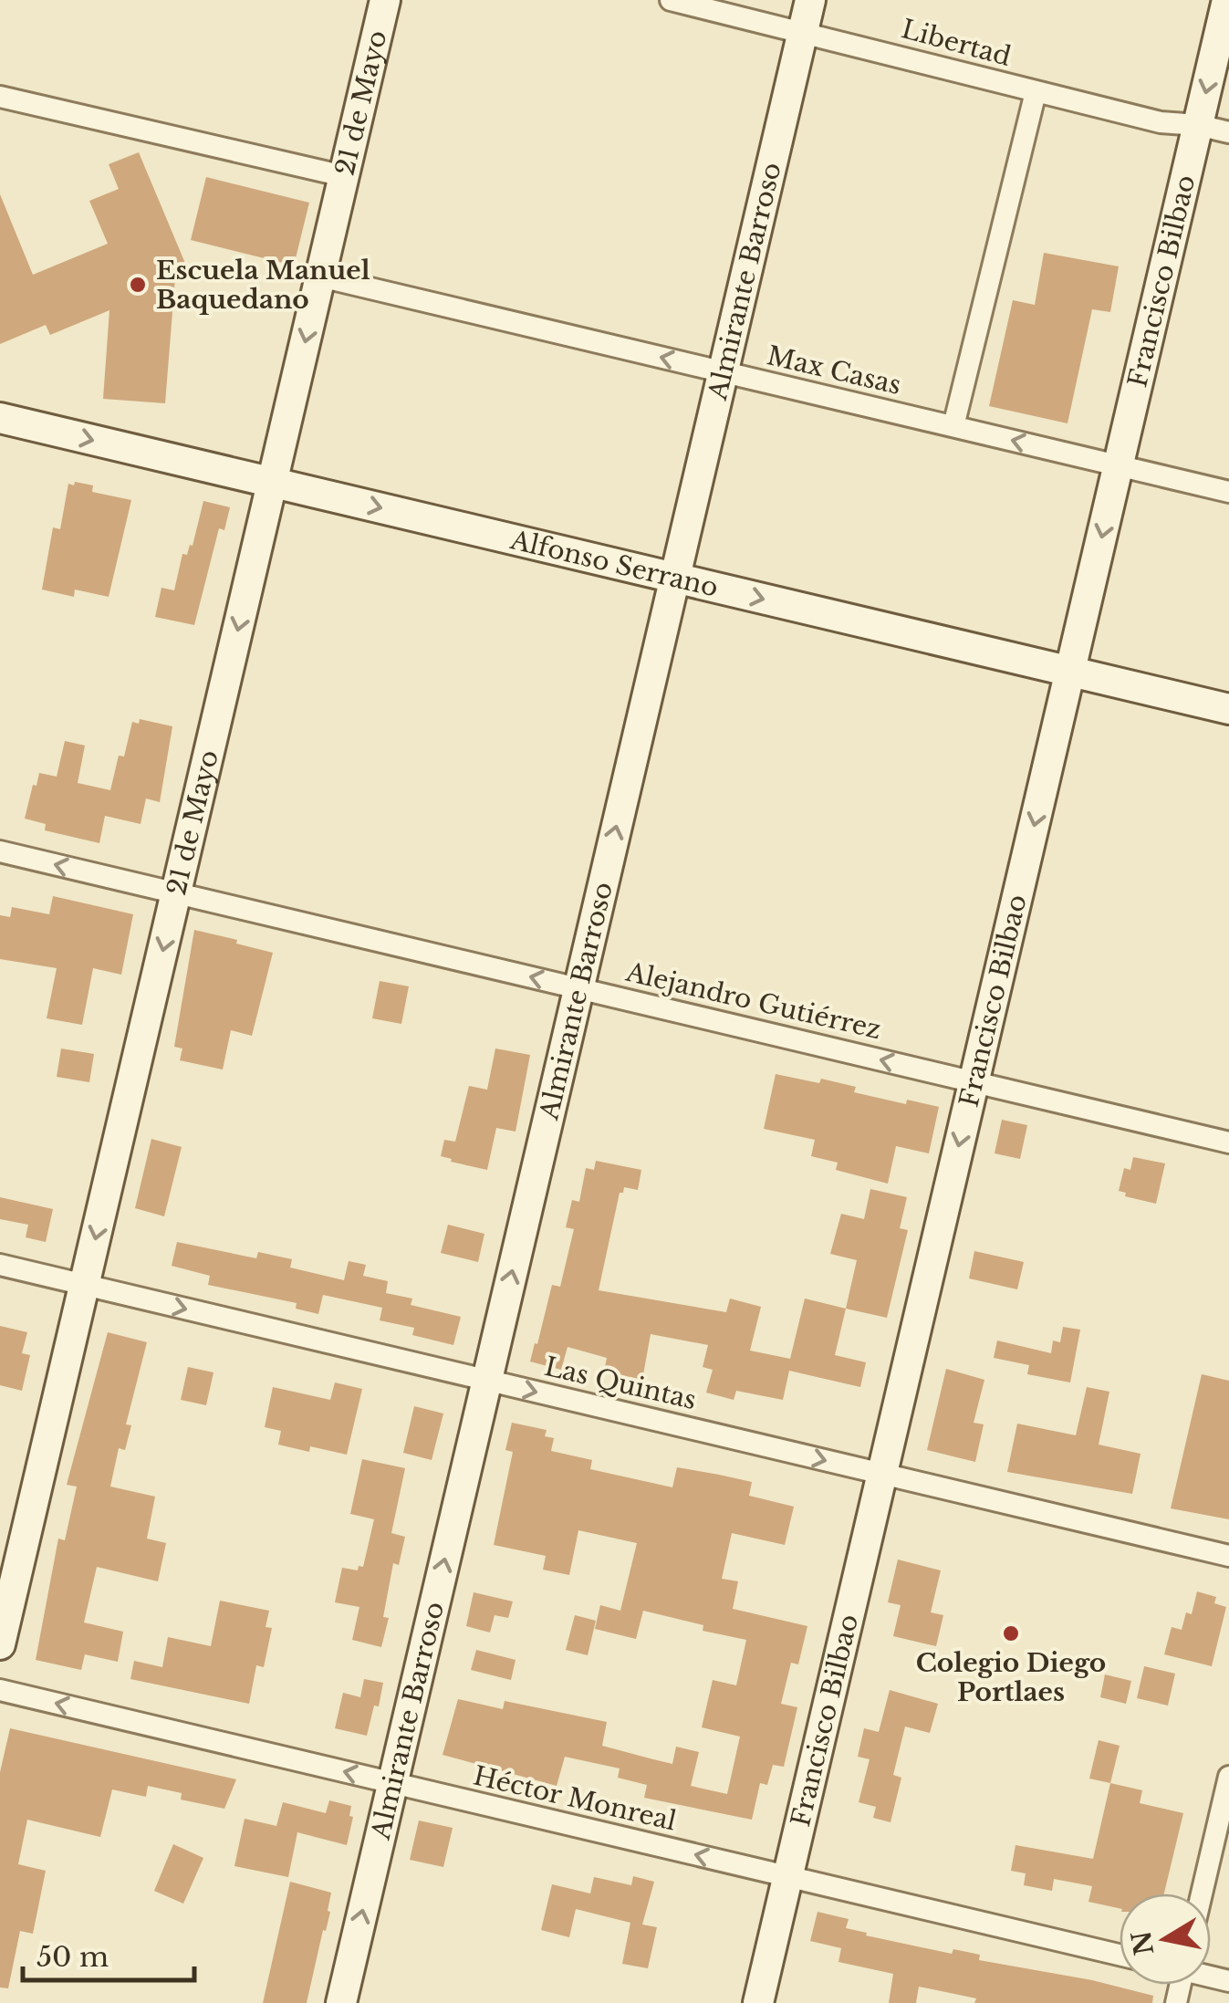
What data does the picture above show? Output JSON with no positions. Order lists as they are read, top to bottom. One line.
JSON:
{"streets":{"street":["Libertad","21 de Mayo","Almirante Barroso","Francisco Bilbao","Max Casas","Alfonso Serrano","Alejandro Gutiérrez","Las Quintas","Héctor Monreal"]},"crossings":[["Libertad","Almirante Barroso"],["Libertad","Francisco Bilbao"],["21 de Mayo","Max Casas"],["21 de Mayo","Alfonso Serrano"],["21 de Mayo","Alejandro Gutiérrez"],["21 de Mayo","Las Quintas"],["Almirante Barroso","Max Casas"],["Almirante Barroso","Alfonso Serrano"],["Almirante Barroso","Alejandro Gutiérrez"],["Almirante Barroso","Las Quintas"],["Almirante Barroso","Héctor Monreal"],["Francisco Bilbao","Max Casas"],["Francisco Bilbao","Alfonso Serrano"],["Francisco Bilbao","Alejandro Gutiérrez"],["Francisco Bilbao","Las Quintas"],["Francisco Bilbao","Héctor Monreal"]],"one_way":["21 de Mayo","Almirante Barroso","Francisco Bilbao","Max Casas","Alfonso Serrano","Alejandro Gutiérrez","Las Quintas","Héctor Monreal"],"places":["Escuela Manuel Baquedano","Colegio Diego Portlaes"],"scale_bar":"50 m","north":"left"}
